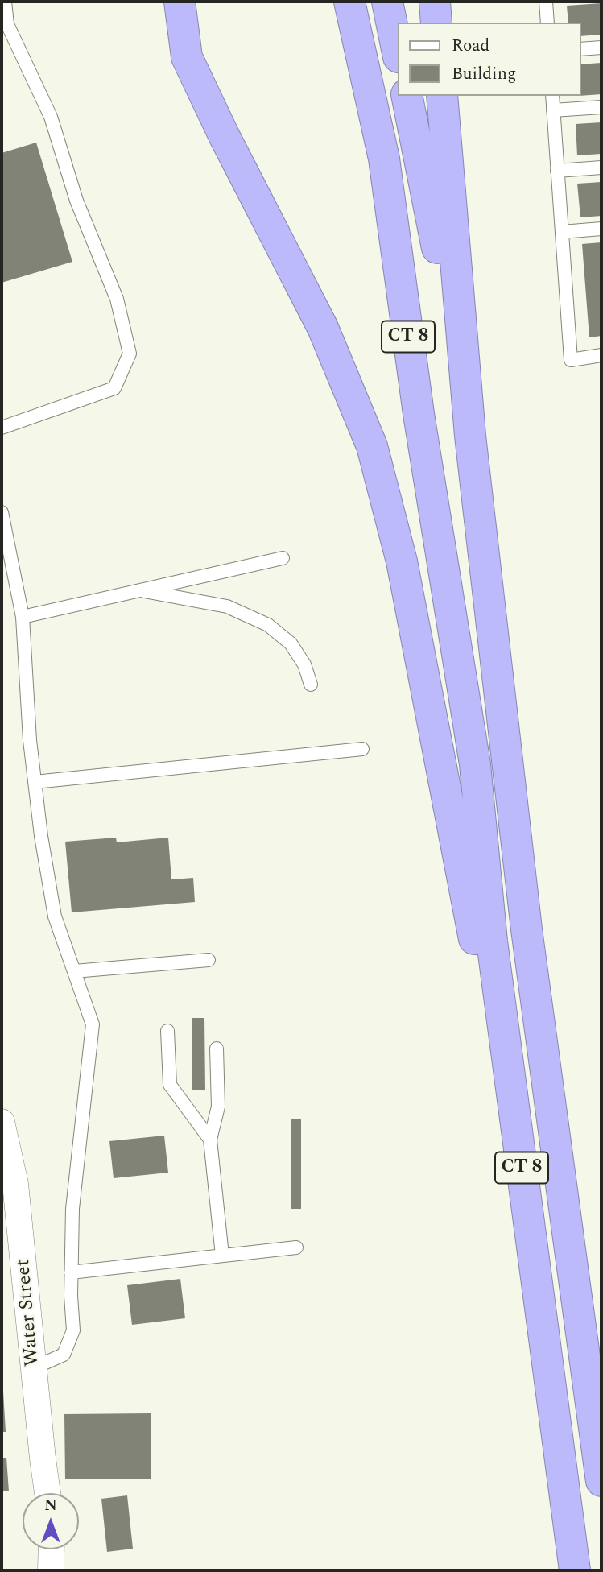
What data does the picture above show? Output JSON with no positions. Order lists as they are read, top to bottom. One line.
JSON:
{"streets":{"highway":["CT 8"],"street":["Water Street"]},"legend":["Road","Building"],"north":"top"}
